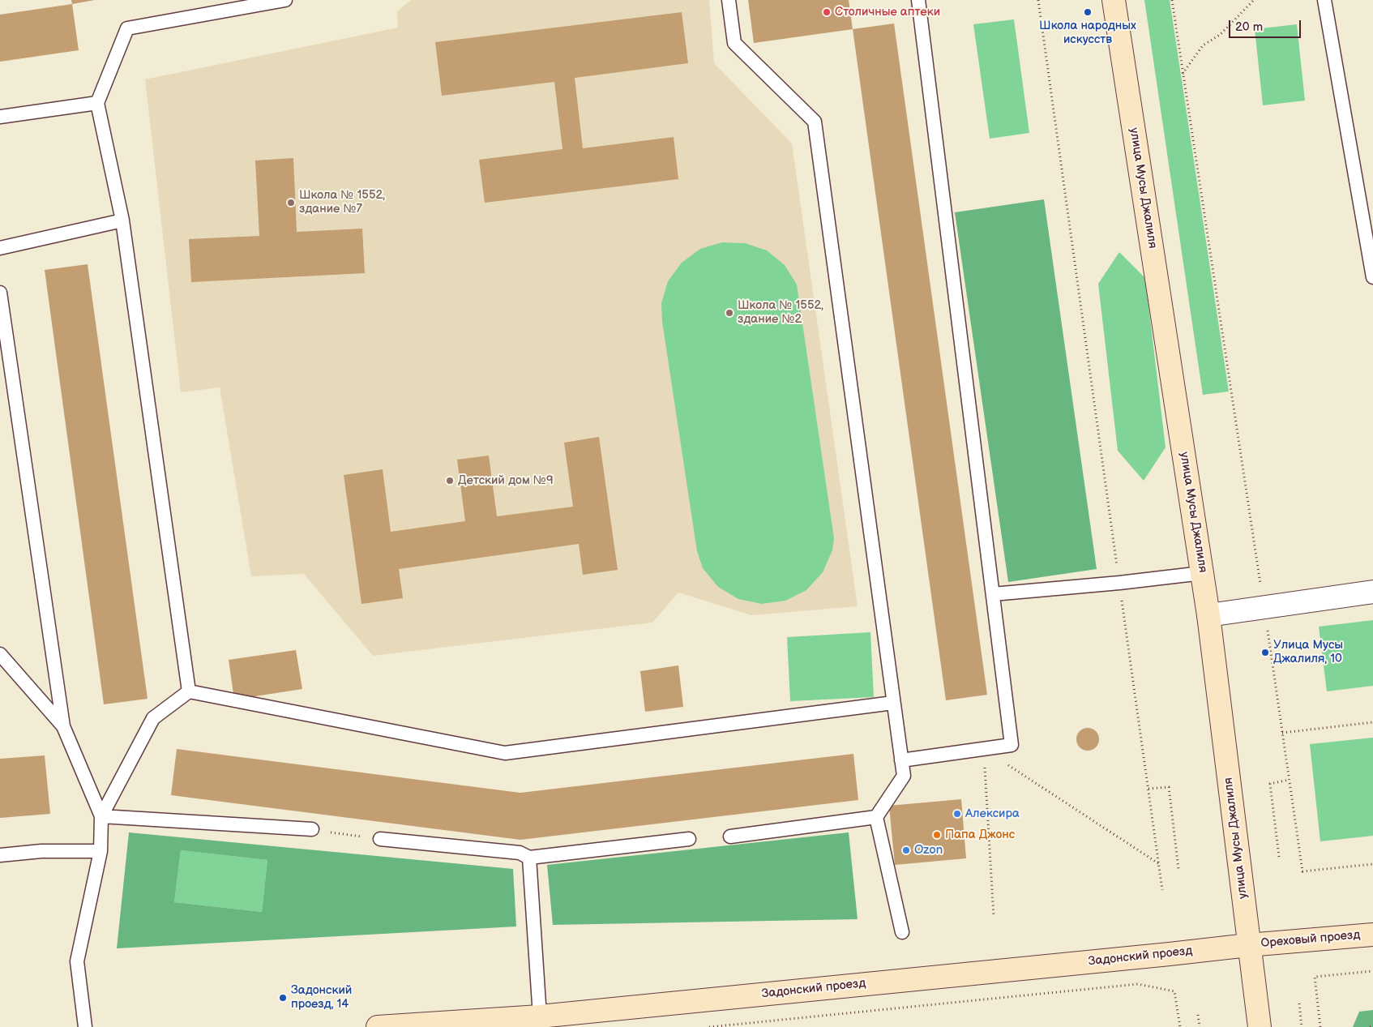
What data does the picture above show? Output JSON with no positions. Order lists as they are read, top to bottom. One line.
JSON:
{"streets":{"main road":["улица Мусы Джалиля","Ореховый проезд","Задонский проезд"]},"crossings":[["улица Мусы Джалиля","Ореховый проезд"],["улица Мусы Джалиля","Задонский проезд"],["Ореховый проезд","Задонский проезд"]],"places":["Столичные аптеки","Школа народных искусств","Школа № 1552, здание №7","Школа № 1552, здание №2","Детский дом №9","Улица Мусы Джалиля, 10","Алексира","Папа Джонс","Ozon","Задонский проезд, 14"],"scale_bar":"20 m"}
